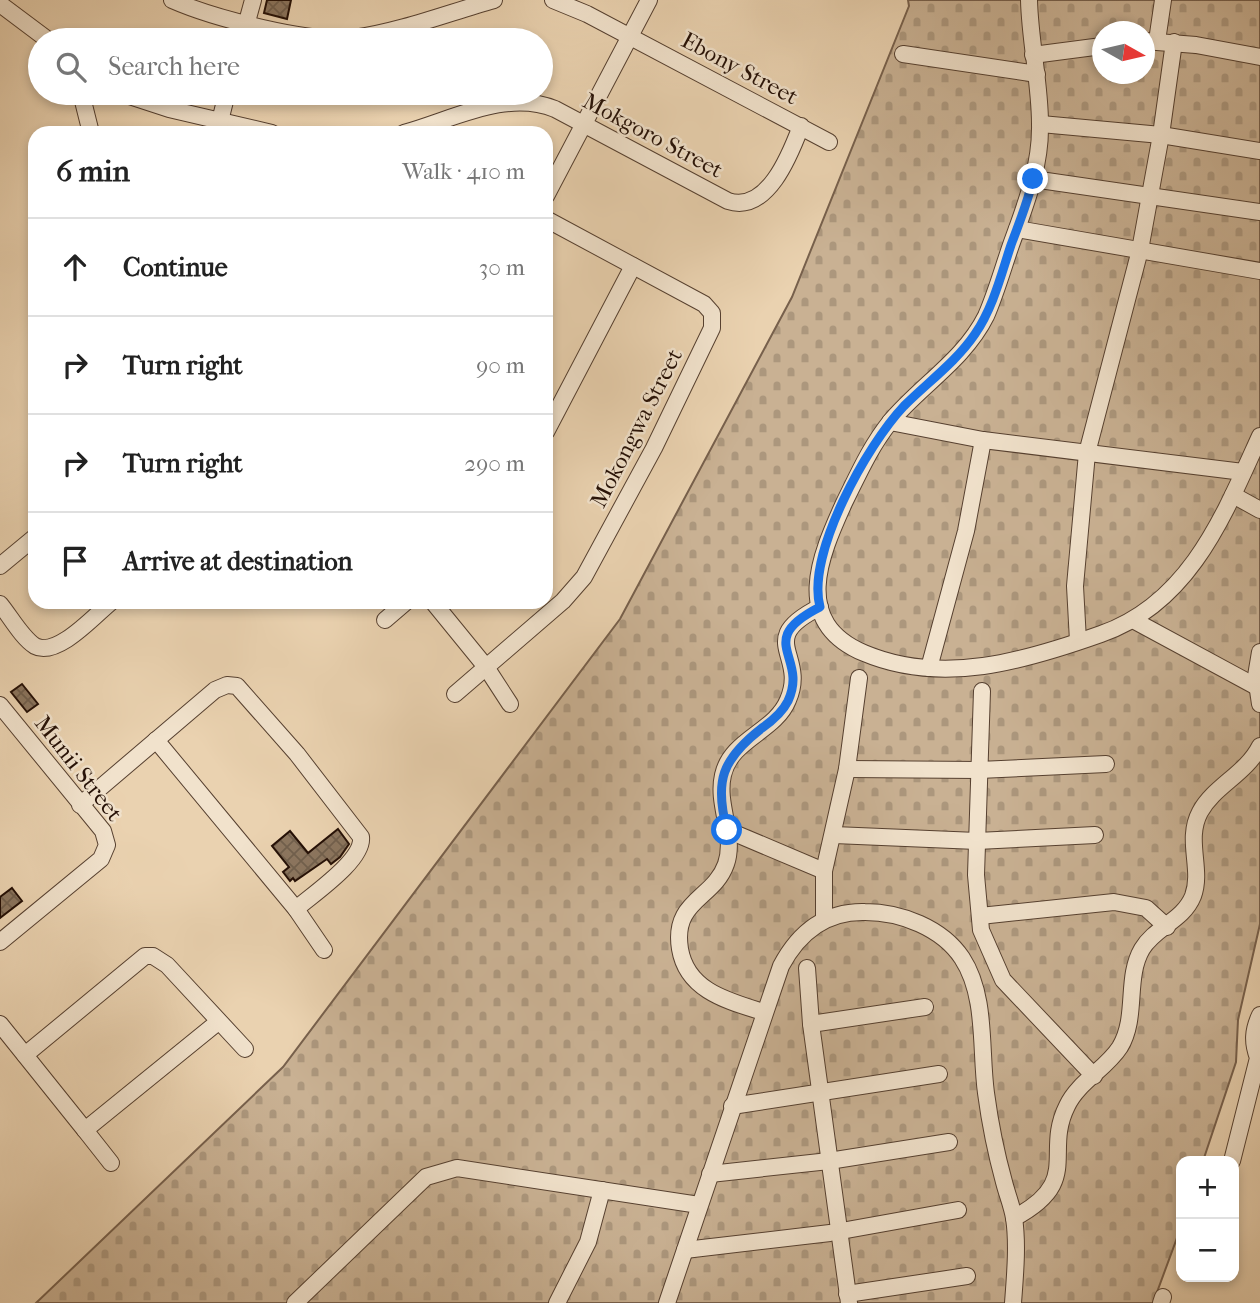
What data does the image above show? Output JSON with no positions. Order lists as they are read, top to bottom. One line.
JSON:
{"streets":{"street":["Ebony Street","Mokgoro Street","Mokongwa Street","Munii Street"]},"crossings":[["Ebony Street","Mokgoro Street"]],"north":"right","page":{"search":"Search here","heading":["6 min","Walk · 410 m"],"list":[["Continue","30 m"],["Turn right","90 m"],["Turn right","290 m"],"Arrive at destination"],"map_buttons":["+","−"]}}
